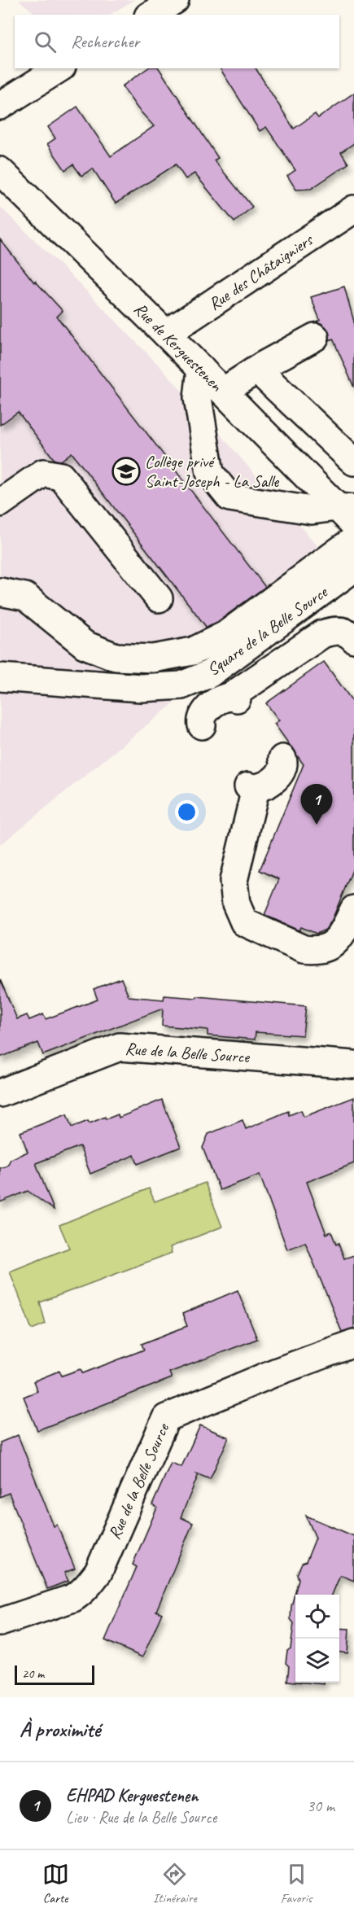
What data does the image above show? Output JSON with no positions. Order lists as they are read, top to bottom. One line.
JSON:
{"streets":{"street":["Rue des Châtaigniers","Rue de Kerguestenen","Square de la Belle Source","Rue de la Belle Source"]},"crossings":[["Rue des Châtaigniers","Rue de Kerguestenen"]],"places":{"school or university":["Collège privé Saint-Joseph - La Salle"]},"scale_bar":"20 m","page":{"search":"Rechercher","pins":"1","scale":"20 m","heading":"À proximité","list":[{"mark":"1","name":"EHPAD Kerguestenen","note":"Lieu · Rue de la Belle Source","value":"30 m"}],"nav":["Carte","Itinéraire","Favoris"]}}
